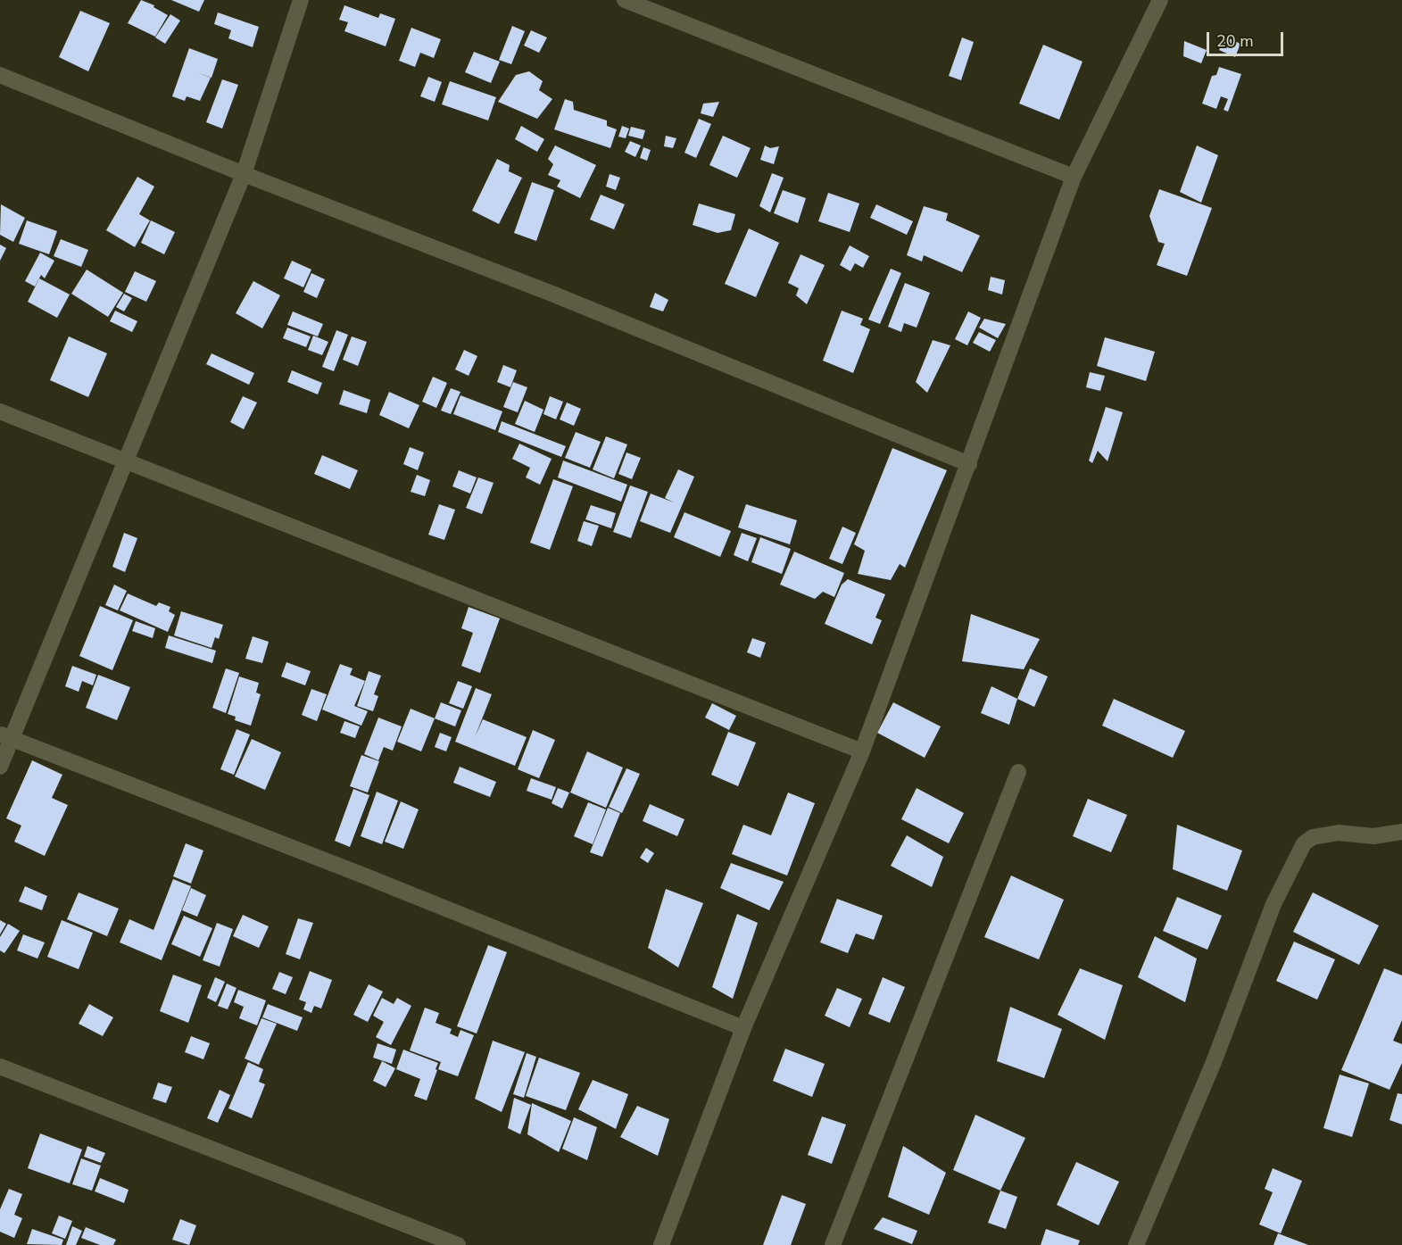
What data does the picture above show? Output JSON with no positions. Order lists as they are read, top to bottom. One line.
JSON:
{"scale_bar":"20 m"}
